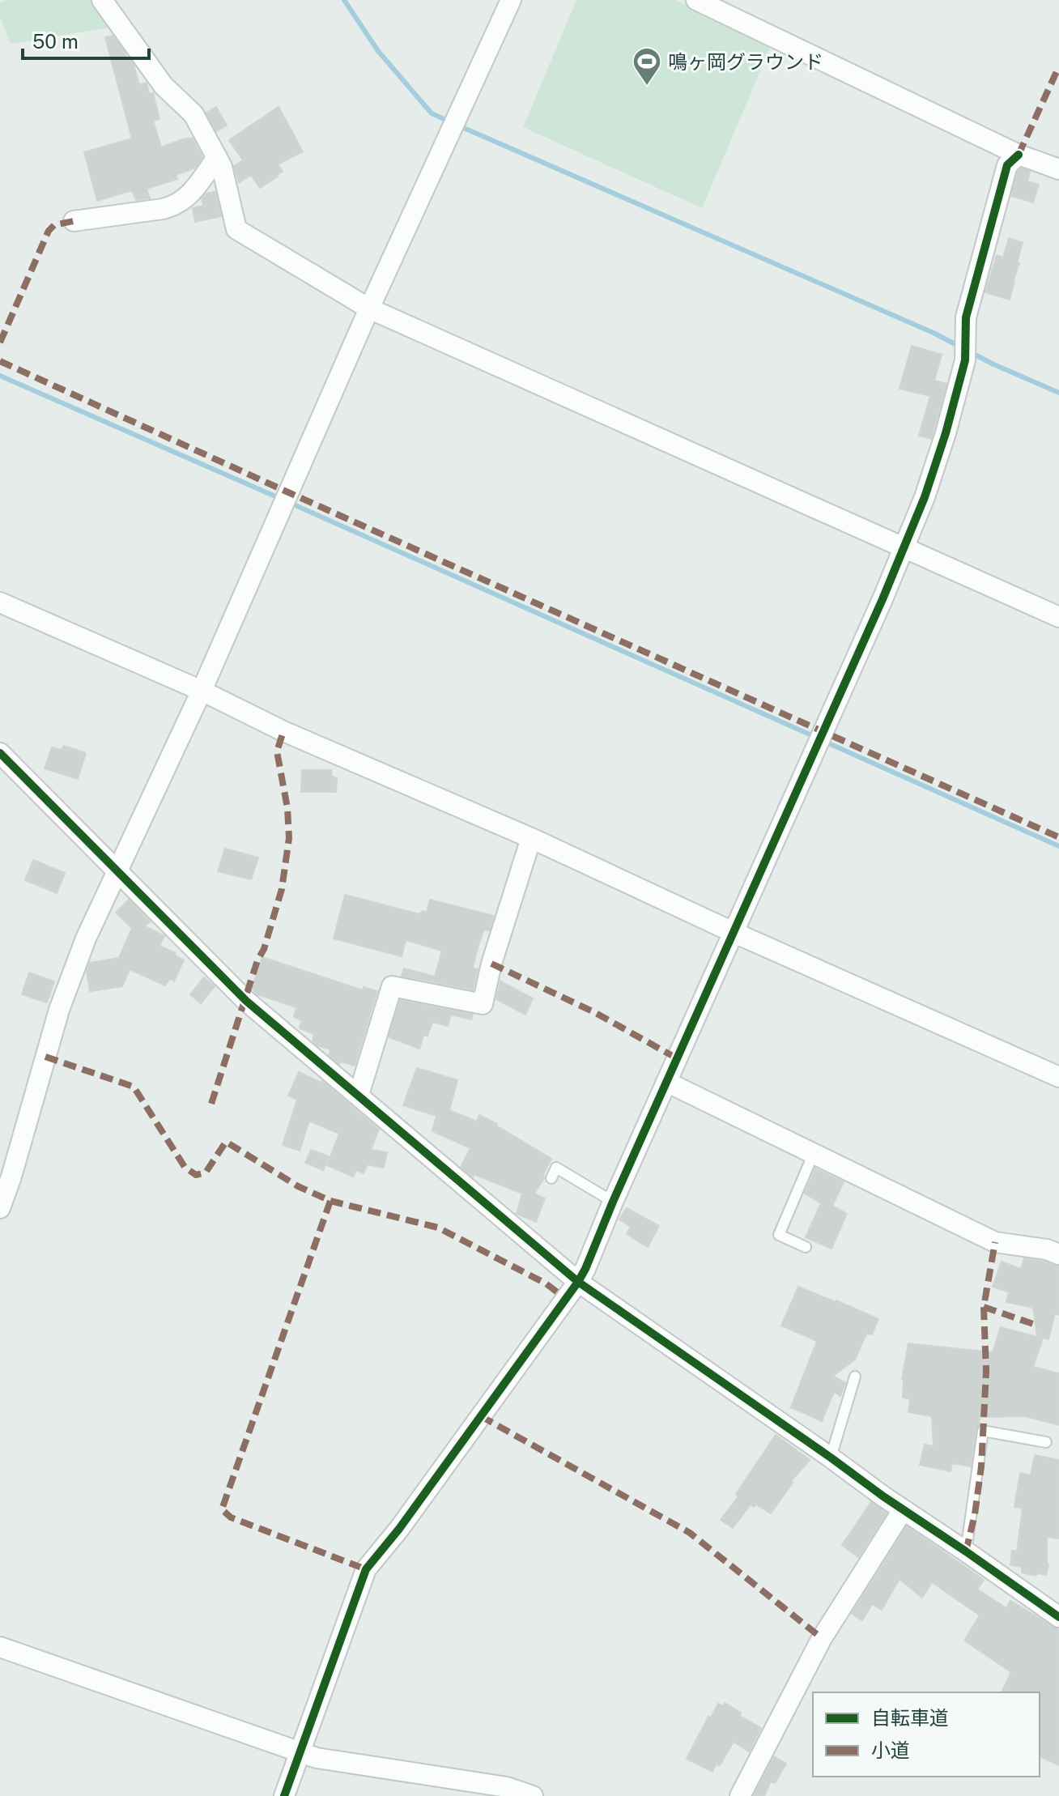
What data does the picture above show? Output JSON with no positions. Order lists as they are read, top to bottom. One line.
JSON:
{"places":{"sports":["鳴ヶ岡グラウンド"]},"legend":["自転車道","小道"],"scale_bar":"50 m"}
